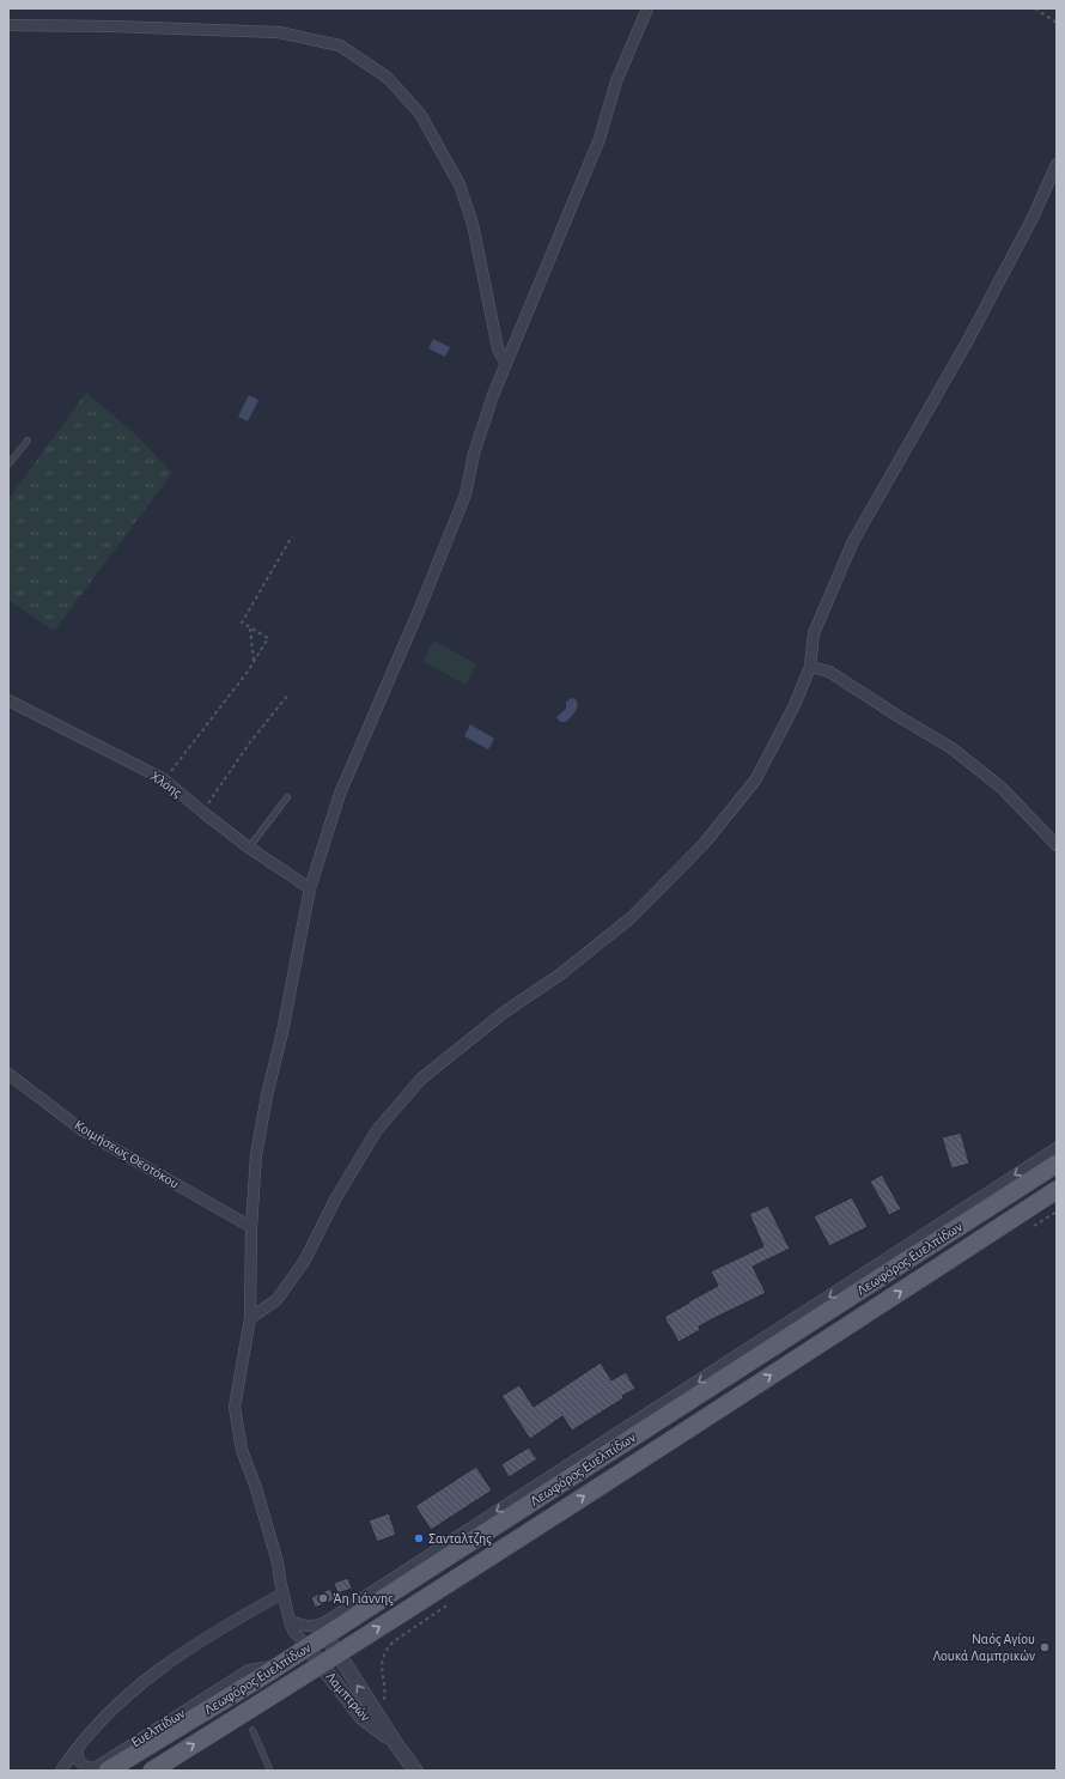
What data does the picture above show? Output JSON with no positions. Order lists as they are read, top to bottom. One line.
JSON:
{"streets":{"main road":["Λεωφόρος Ευελπίδων"],"street":["Χλόης","Κοιμήσεως Θεοτόκου","Λαμπτρών"]},"crossings":[["Λεωφόρος Ευελπίδων","Λαμπτρών"]],"places":["Σανταλτζης","Άη Γιάννης","Ναός Αγίου Λουκά Λαμπρικών"]}
